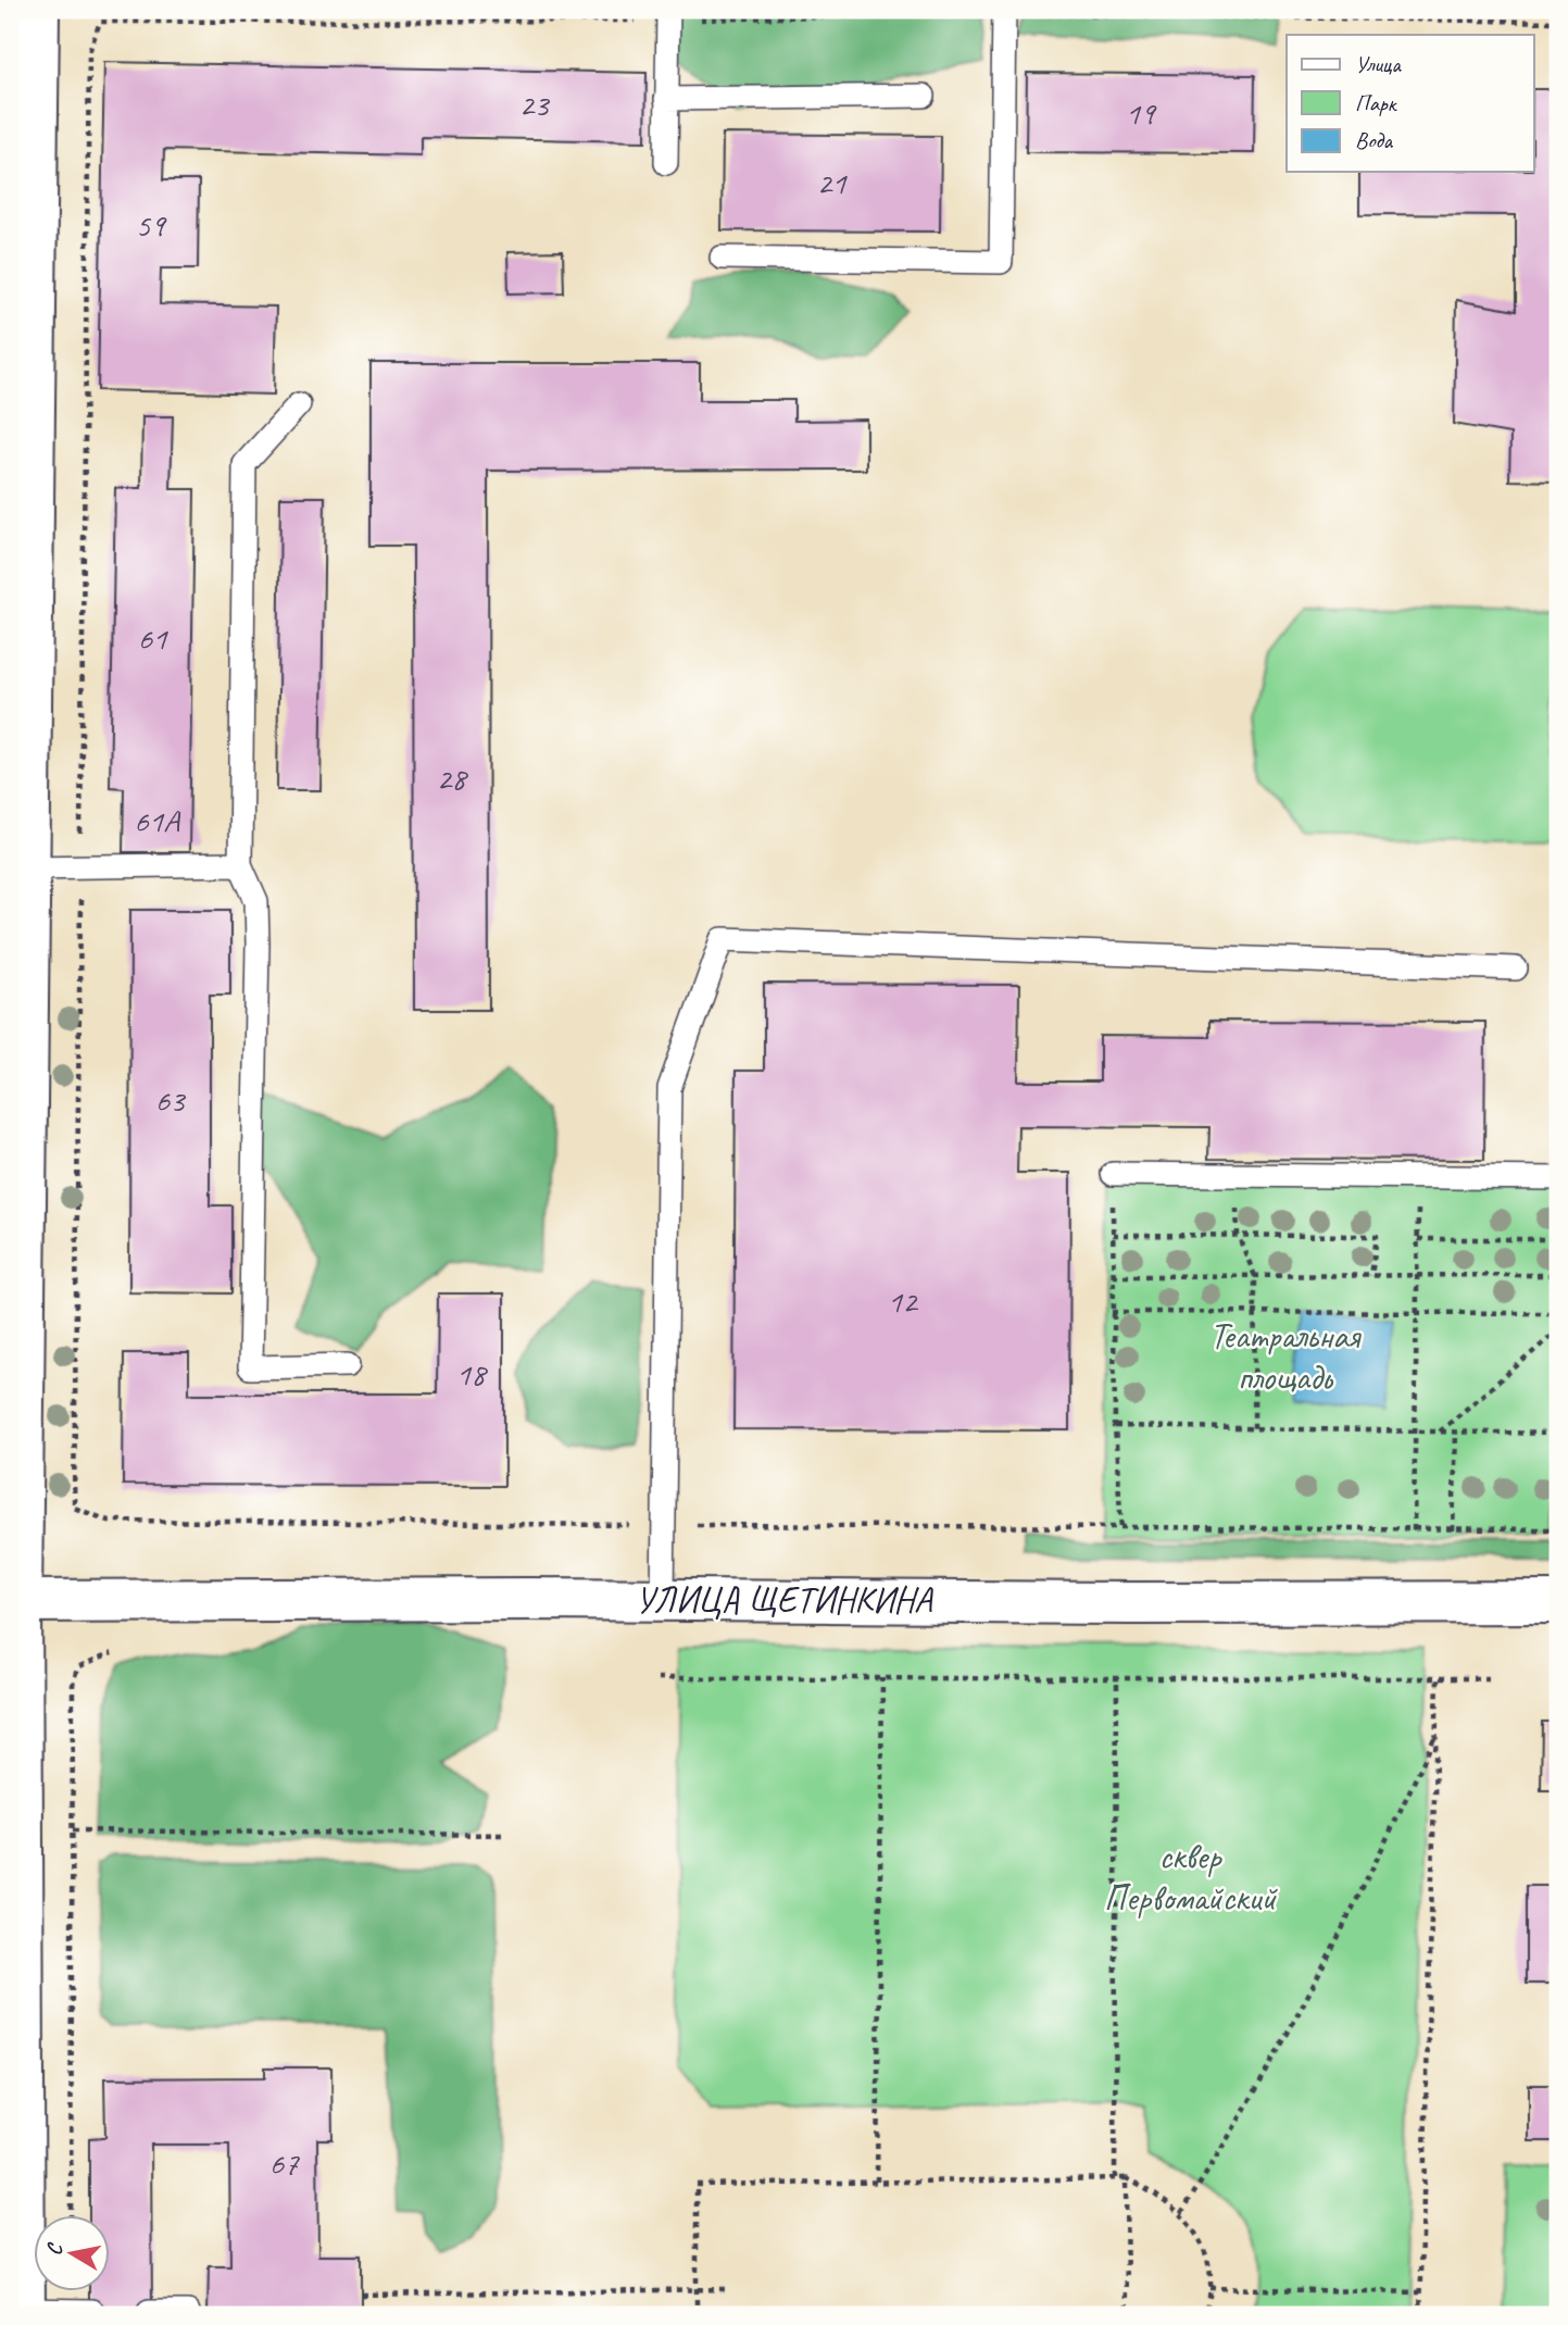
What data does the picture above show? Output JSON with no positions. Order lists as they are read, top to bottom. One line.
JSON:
{"streets":{"street":["УЛИЦА ЩЕТИНКИНА"]},"parks":["Театральная площадь","сквер Первомайский"],"house_numbers":["23","19","21","59","61","28","61А","63","12","18","67"],"legend":["Улица","Парк","Вода"],"north":"left"}
